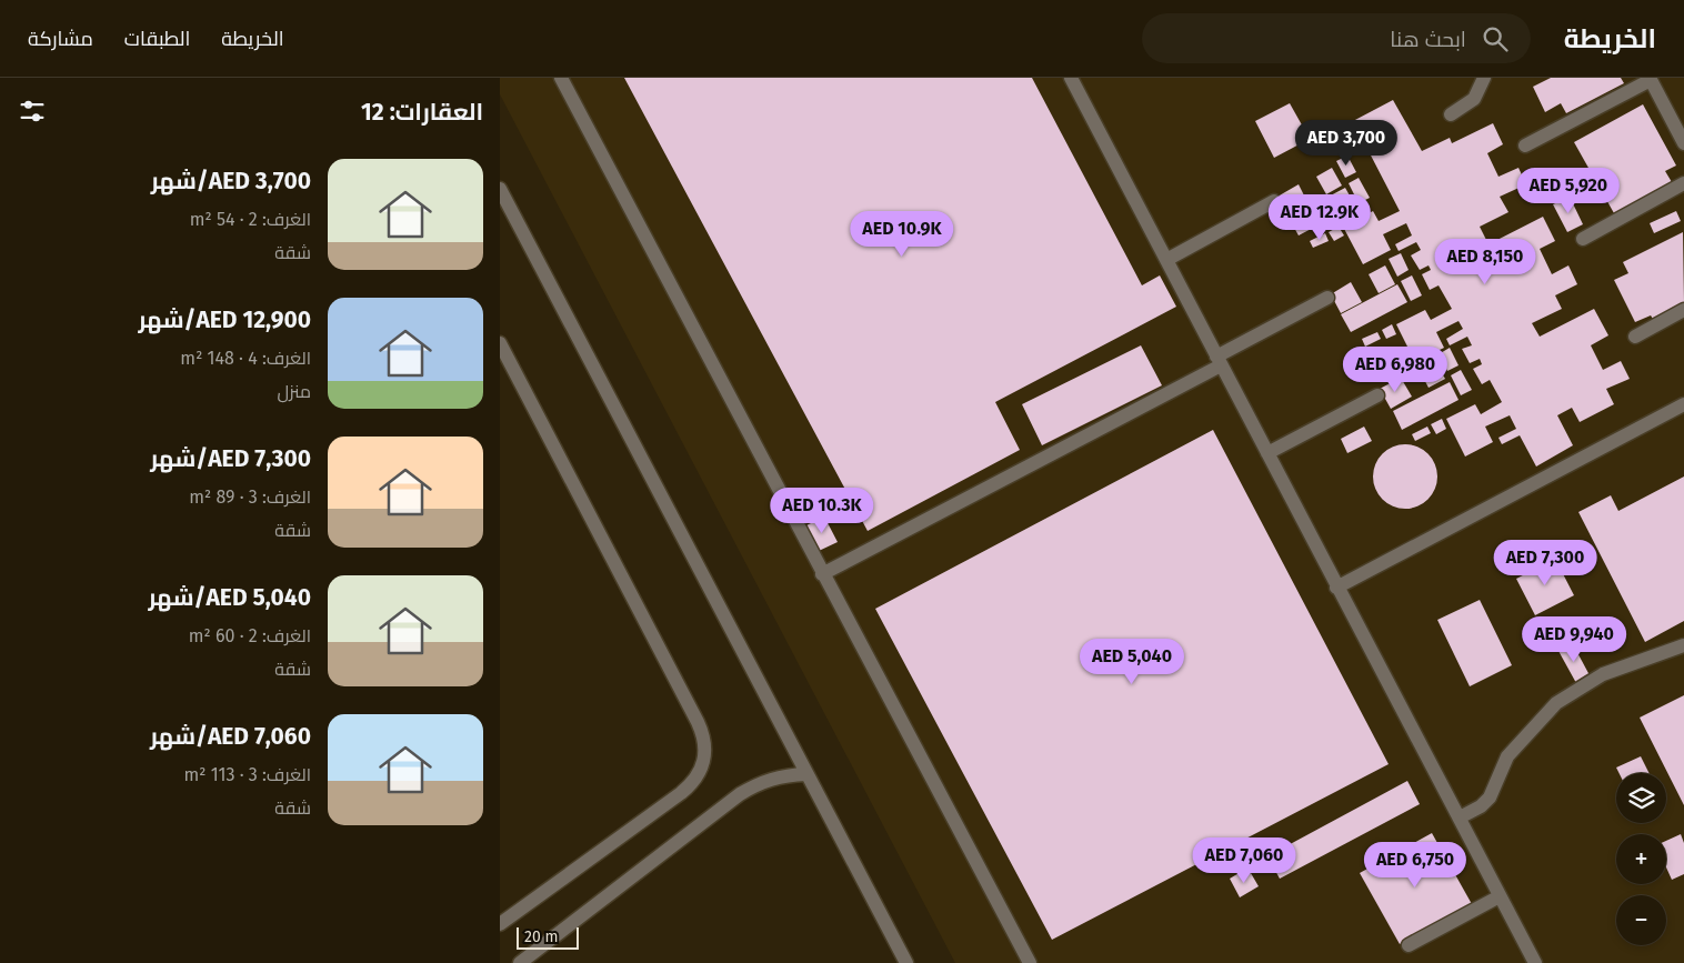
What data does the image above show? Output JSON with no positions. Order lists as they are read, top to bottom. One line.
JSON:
{"scale_bar":"20 m","page":{"header":"الخريطة","search":"ابحث هنا","nav":["الخريطة","الطبقات","مشاركة"],"heading":"العقارات: 12","price":["AED 3,700","AED 5,920","AED 12.9K","AED 10.9K","AED 8,150","AED 6,980","AED 10.3K","AED 7,300","AED 9,940","AED 5,040","AED 7,060","AED 6,750"],"list":[{"name":"AED 3,700/شهر","note":"الغرف: 2 · 54 m² · شقة"},{"name":"AED 12,900/شهر","note":"الغرف: 4 · 148 m² · منزل"},{"name":"AED 7,300/شهر","note":"الغرف: 3 · 89 m² · شقة"},{"name":"AED 5,040/شهر","note":"الغرف: 2 · 60 m² · شقة"},{"name":"AED 7,060/شهر","note":"الغرف: 3 · 113 m² · شقة"}],"map_buttons":["+","−"],"scale":"20 m"}}
